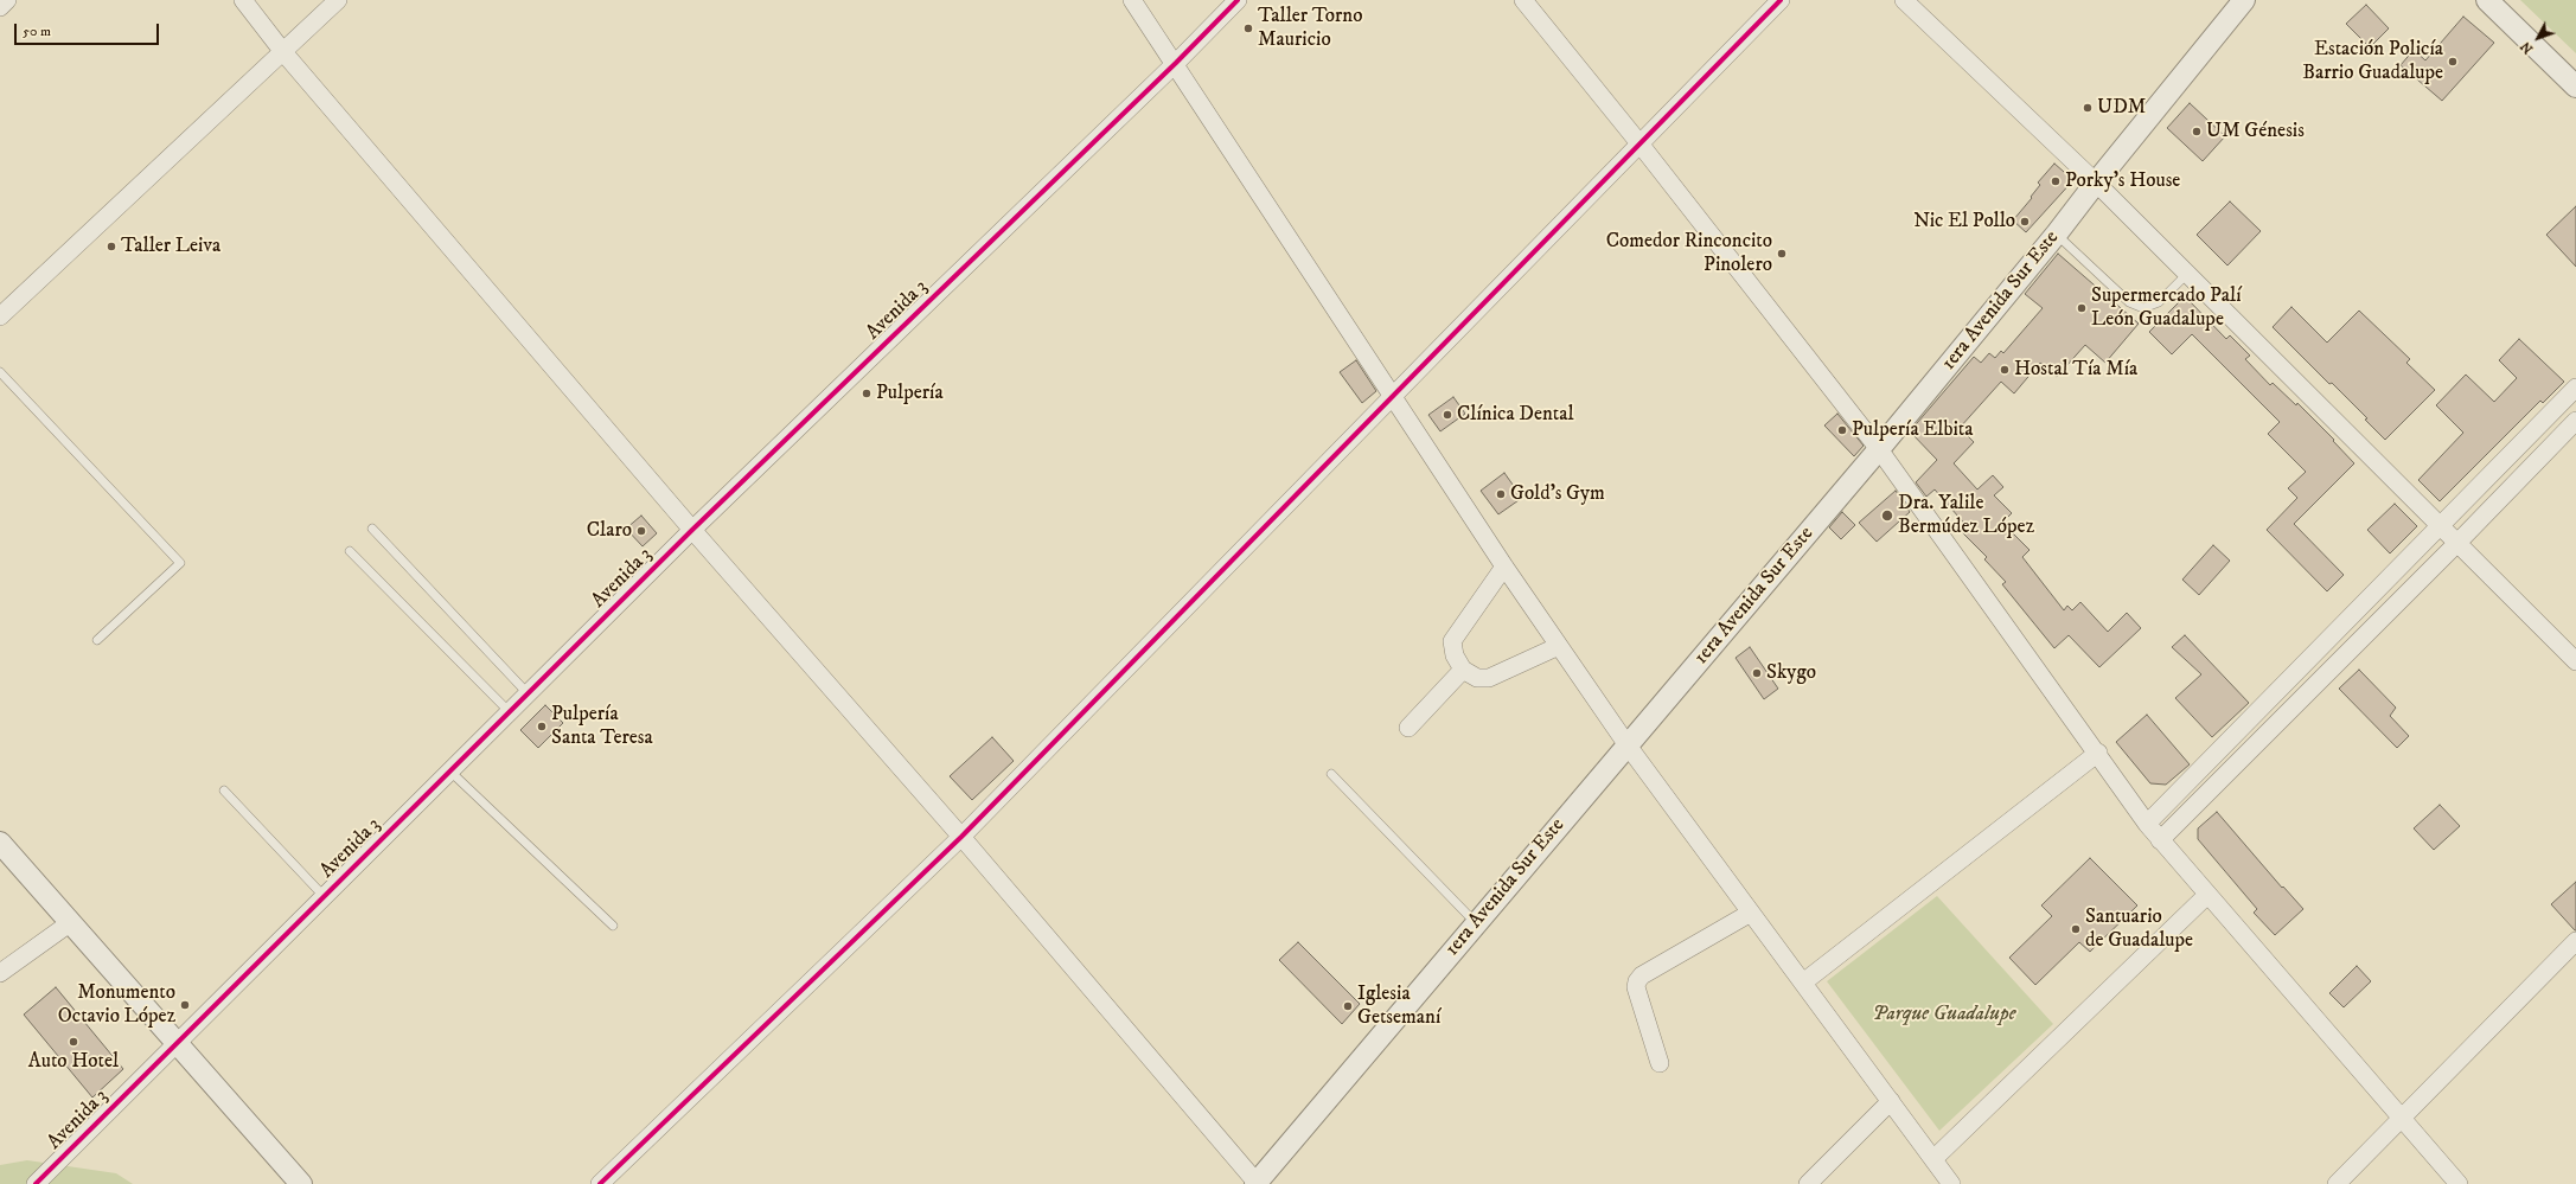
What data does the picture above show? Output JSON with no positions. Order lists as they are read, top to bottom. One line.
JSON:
{"streets":{"street":["1era Avenida Sur Este","Avenida 3"]},"parks":["Parque Guadalupe"],"places":["Taller Torno Mauricio","Estación Policía Barrio Guadalupe","UDM","UM Génesis","Porky's House","Nic El Pollo","Taller Leiva","Comedor Rinconcito Pinolero","Supermercado Palí León Guadalupe","Hostal Tía Mía","Pulpería","Clínica Dental","Pulpería Elbita","Gold's Gym","Dra. Yalile Bermúdez López","Claro","Skygo","Pulpería Santa Teresa","Santuario de Guadalupe","Monumento Octavio López","Iglesia Getsemaní","Auto Hotel"],"scale_bar":"50 m","north":"bottom left"}
